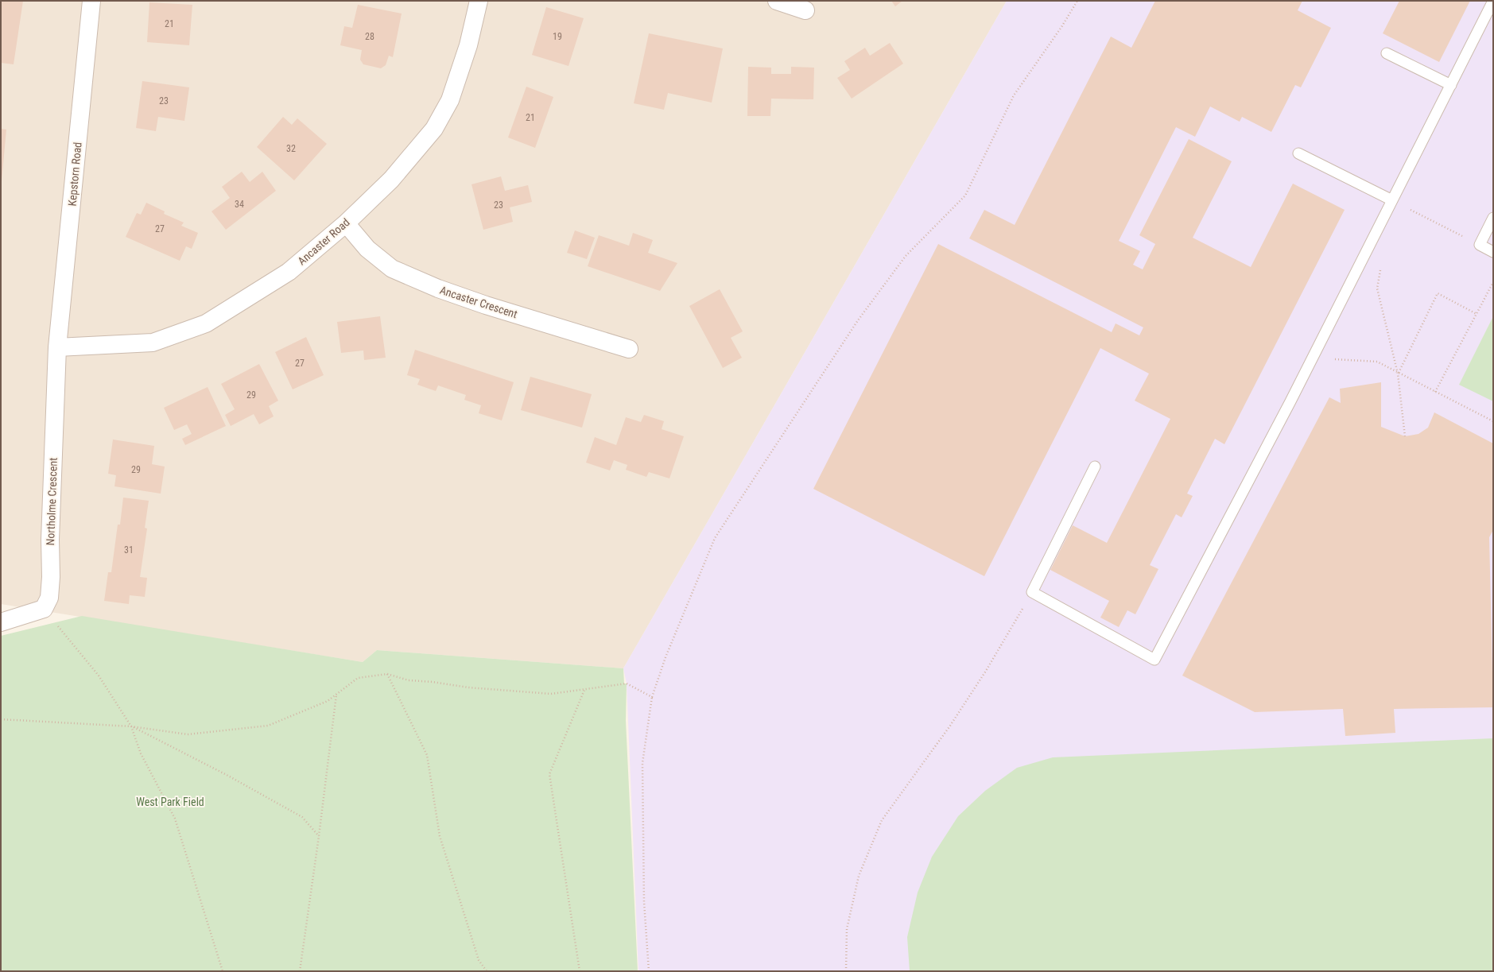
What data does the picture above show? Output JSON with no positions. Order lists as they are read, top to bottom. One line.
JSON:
{"streets":{"street":["Kepstorn Road","Ancaster Road","Ancaster Crescent","Northolme Crescent"]},"crossings":[["Kepstorn Road","Ancaster Road"],["Kepstorn Road","Northolme Crescent"],["Ancaster Road","Ancaster Crescent"],["Ancaster Road","Northolme Crescent"]],"parks":["West Park Field"],"house_numbers":["21","28","19","23","21","32","34","23","27","27","29","29","31"]}
